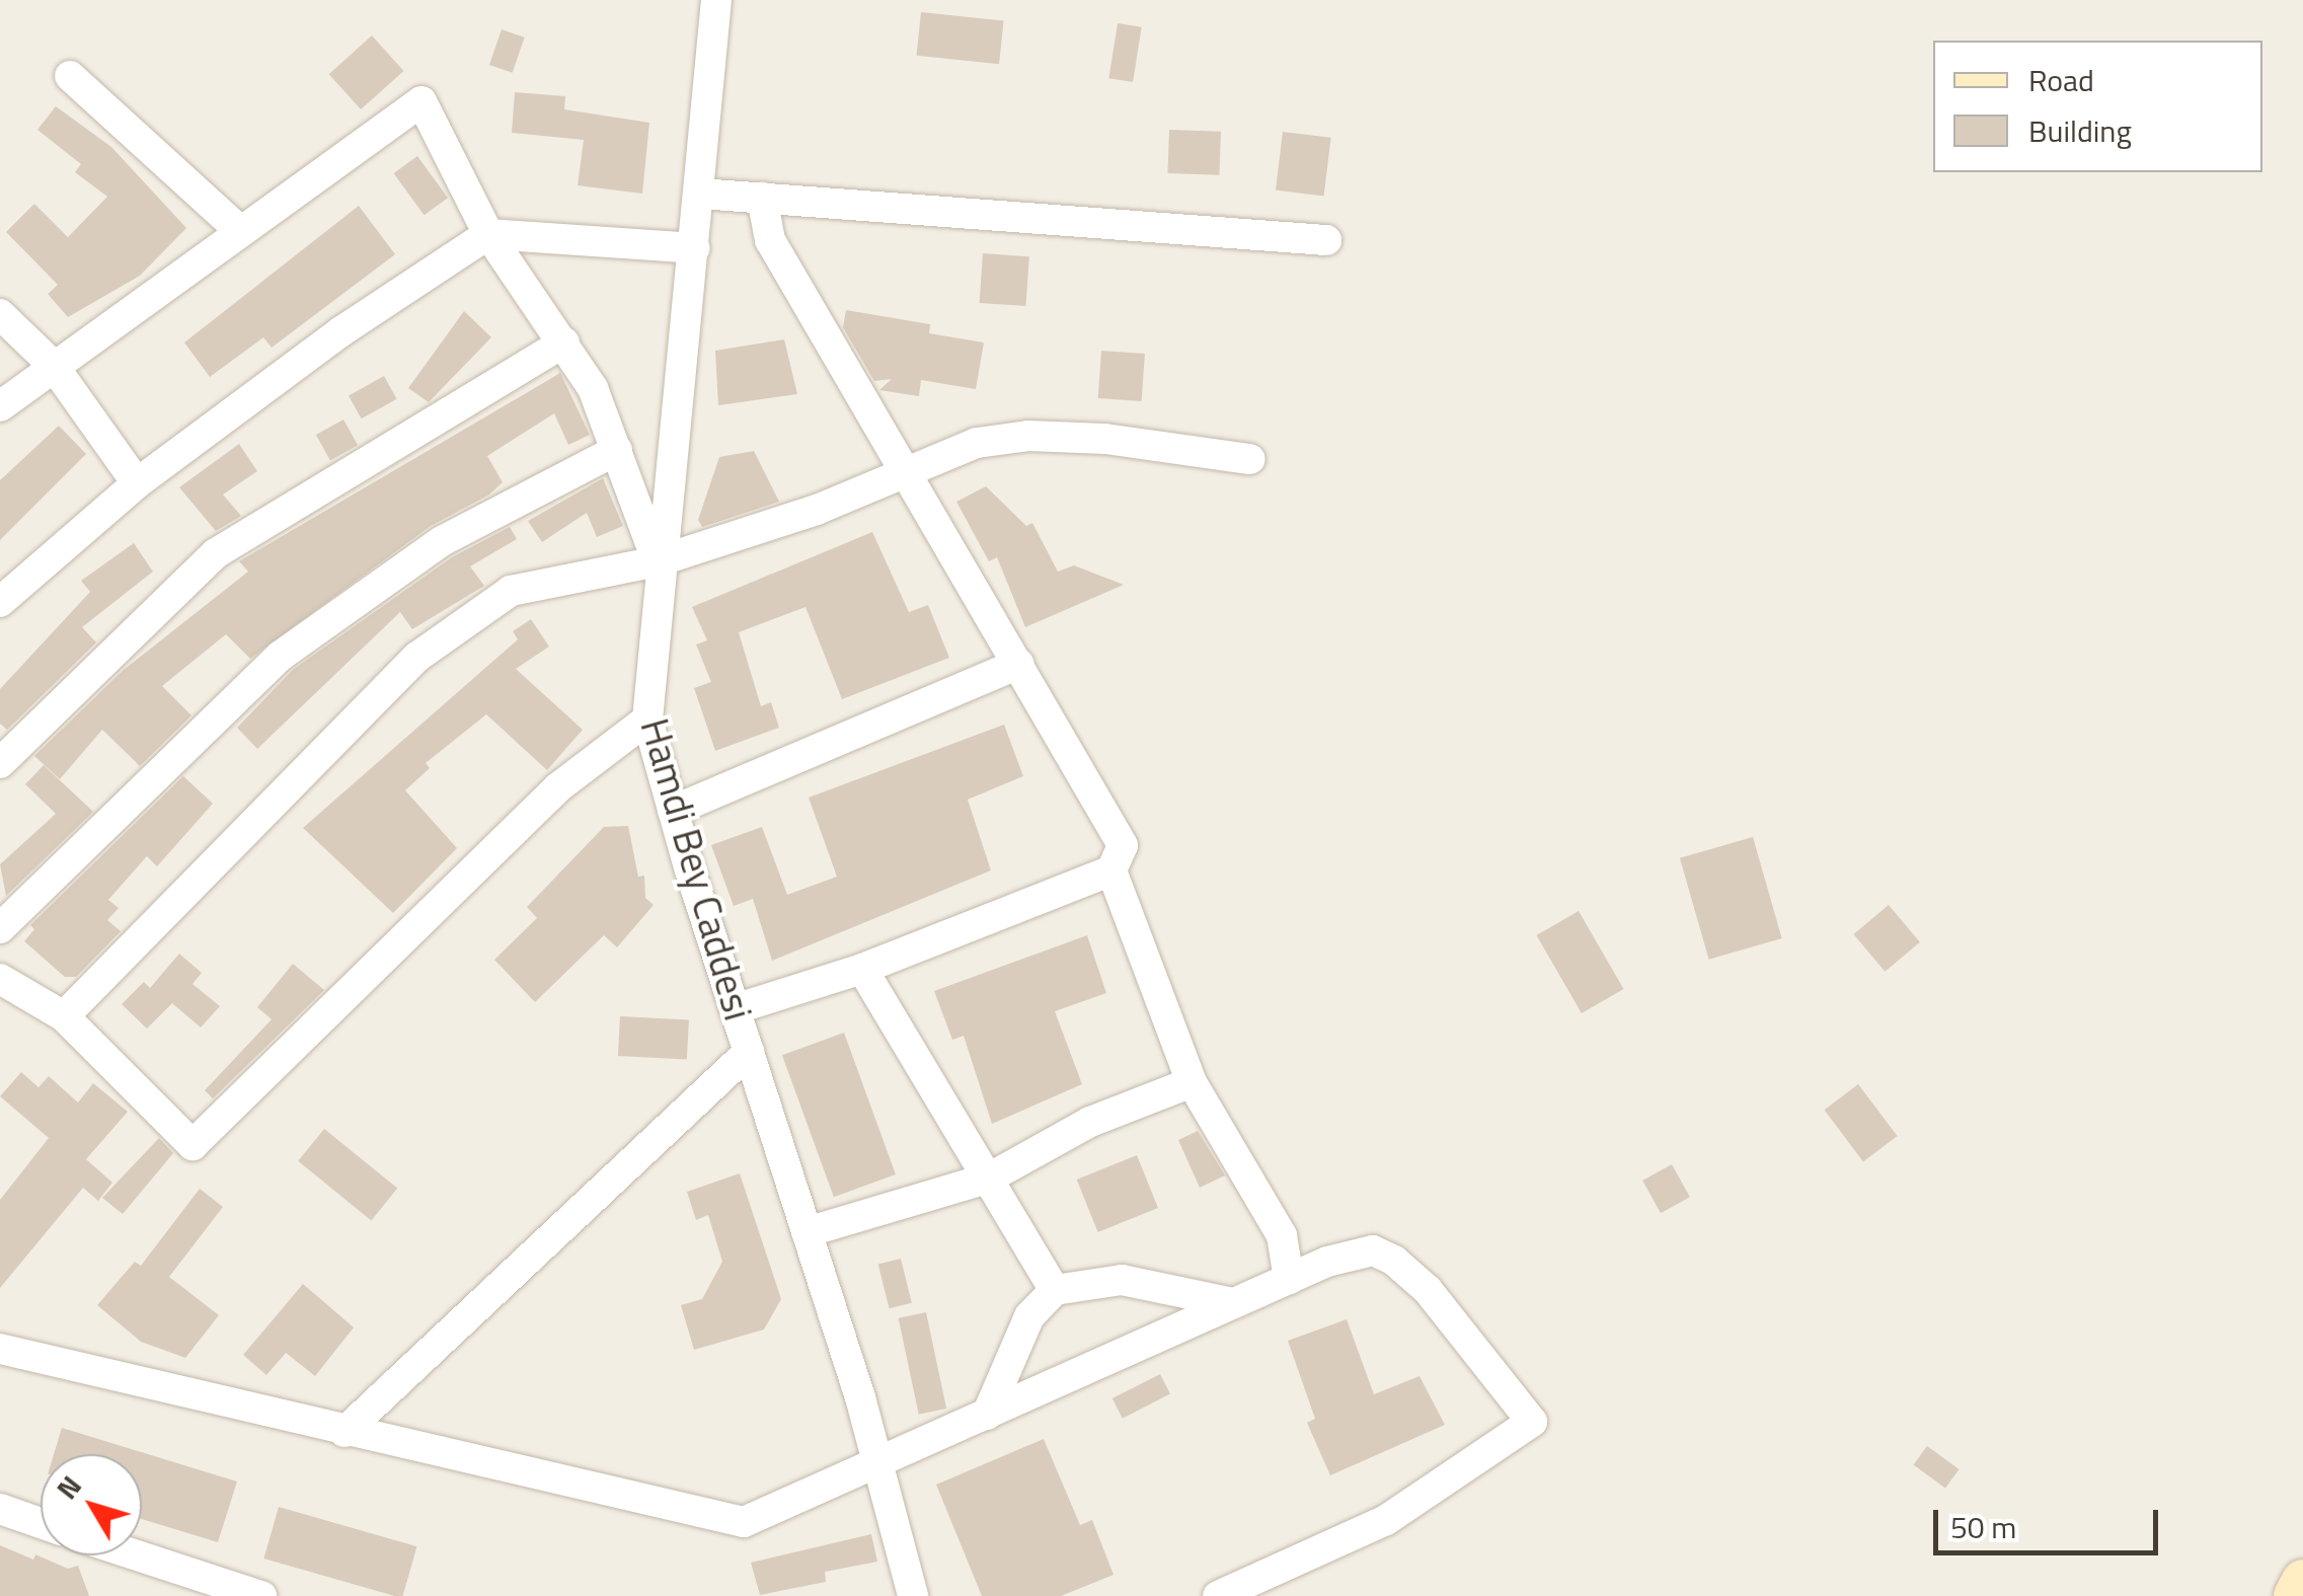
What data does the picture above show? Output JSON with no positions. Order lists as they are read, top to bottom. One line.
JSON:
{"streets":{"street":["Hamdi Bey Caddesi"]},"legend":["Road","Building"],"scale_bar":"50 m","north":"top left"}
